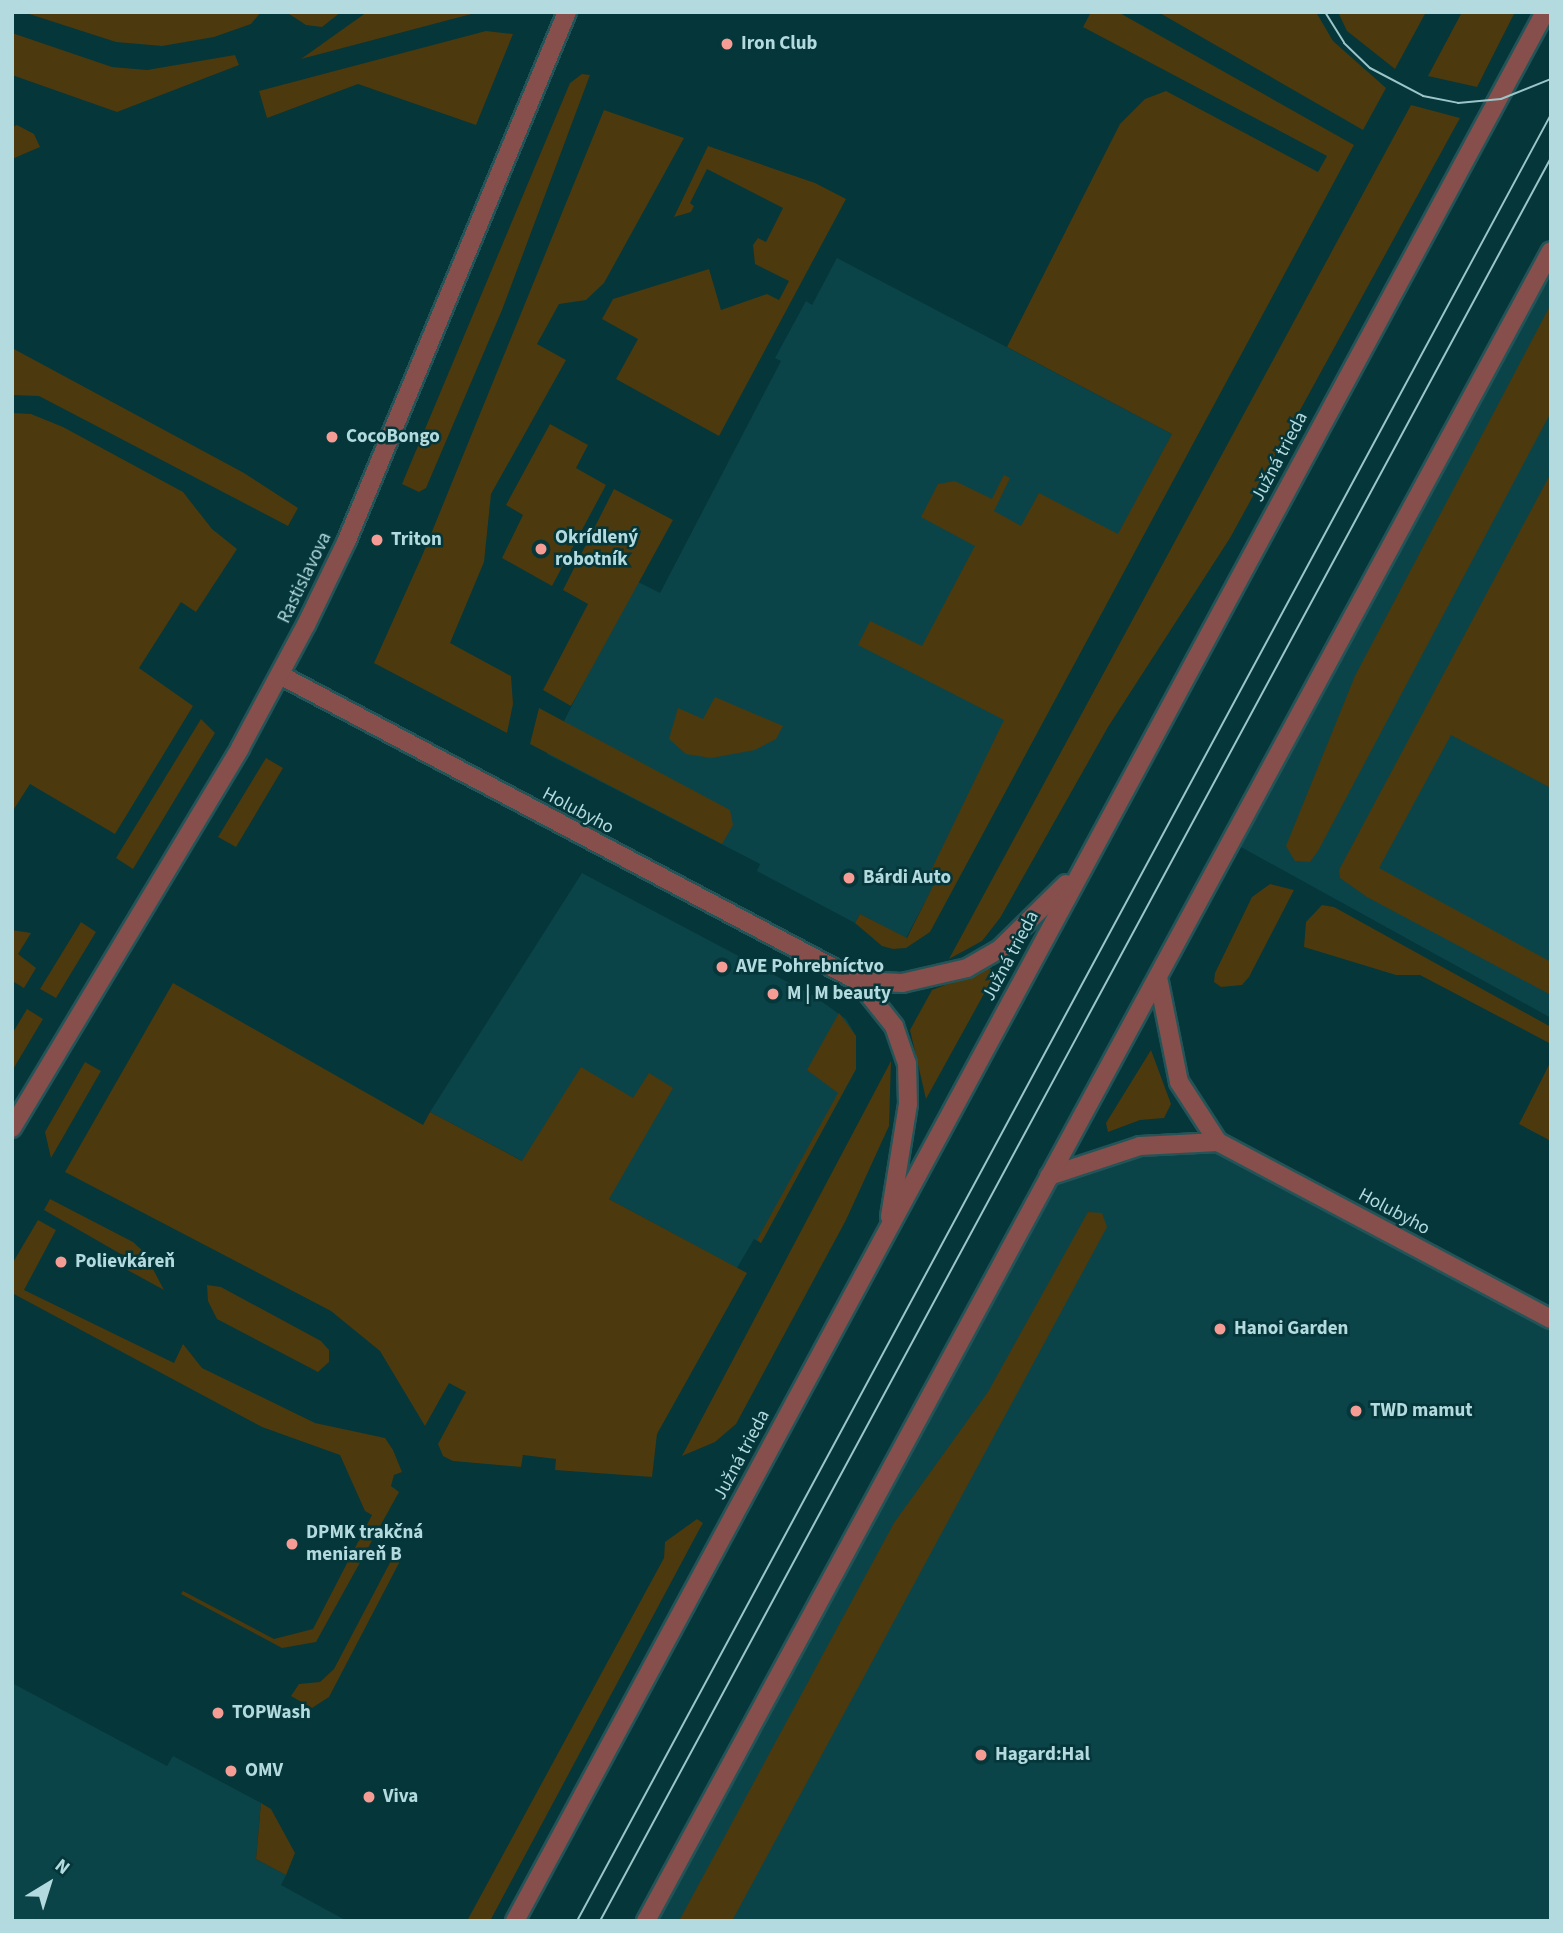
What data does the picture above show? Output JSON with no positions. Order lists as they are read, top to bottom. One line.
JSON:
{"streets":{"street":["Južná trieda","Rastislavova","Holubyho"]},"crossings":[["Rastislavova","Holubyho"]],"places":["Iron Club","CocoBongo","Triton","Okrídlený robotník","Bárdi Auto","AVE Pohrebníctvo","M | M beauty","Polievkáreň","Hanoi Garden","TWD mamut","DPMK trakčná meniareň B","TOPWash","Hagard:Hal","OMV","Viva"],"north":"top right"}
